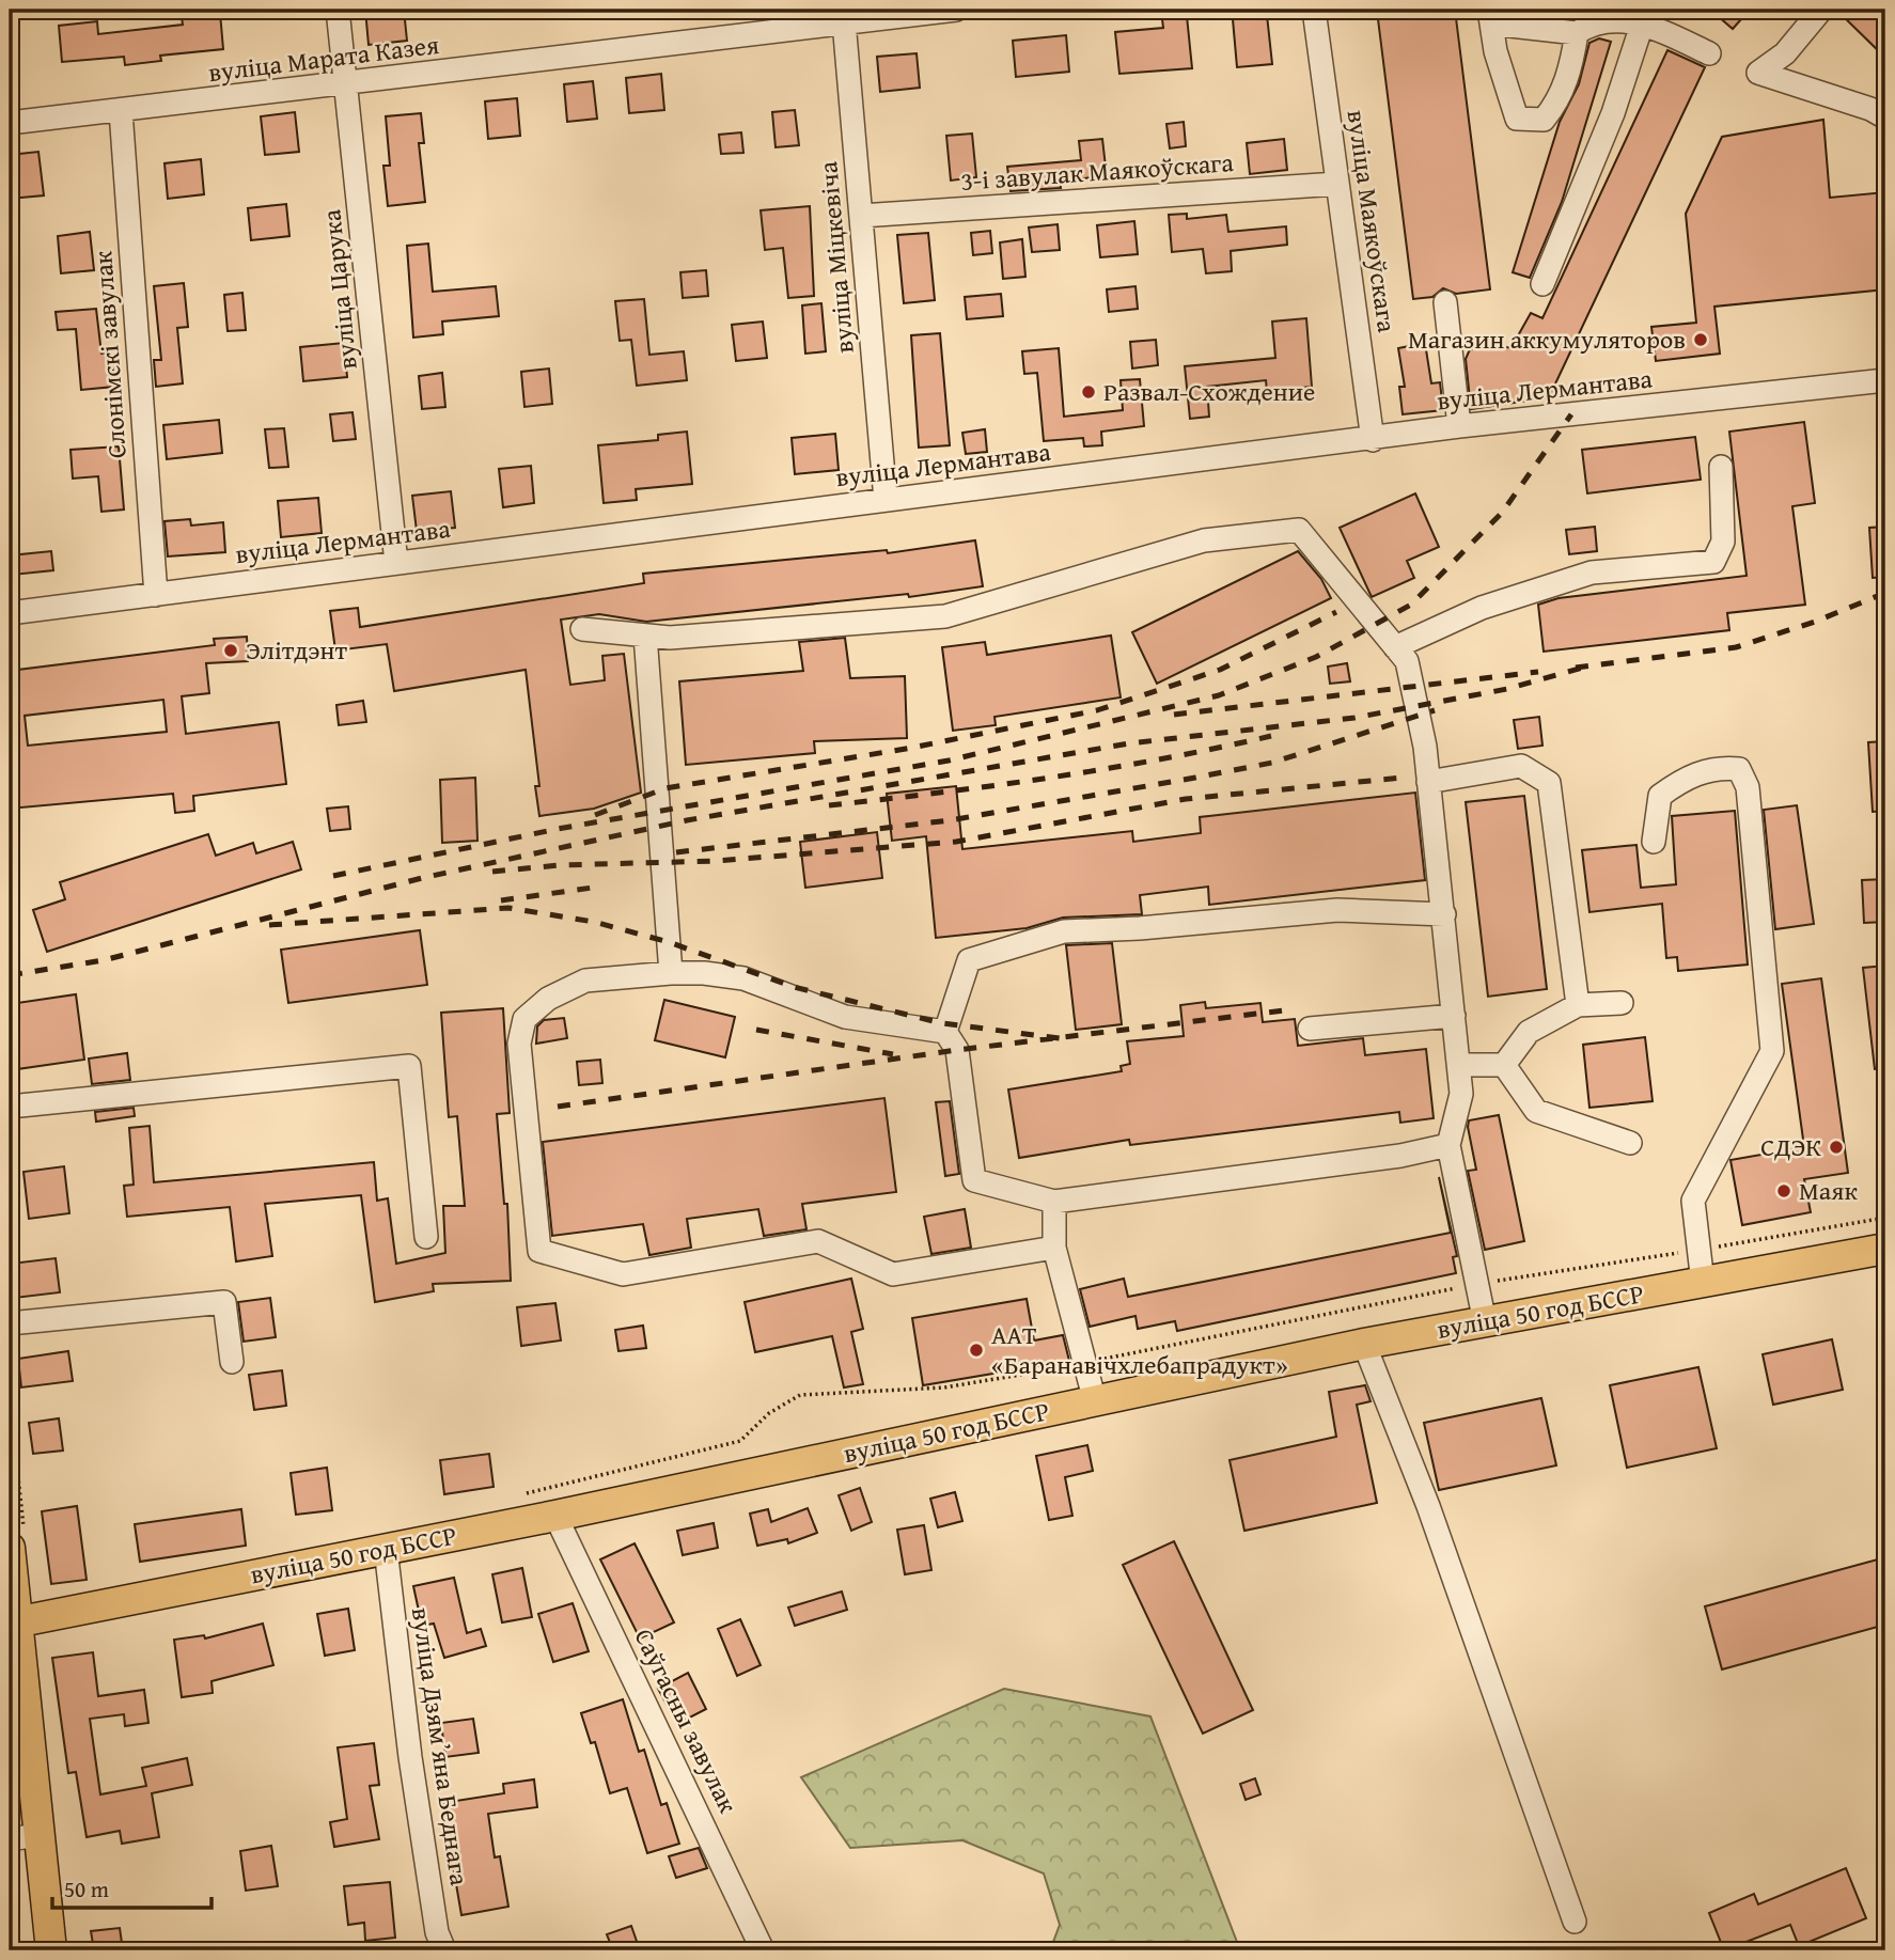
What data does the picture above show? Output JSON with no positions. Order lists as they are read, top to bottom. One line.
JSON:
{"streets":{"main road":["вуліца 50 год БССР"],"street":["вуліца Марата Казея","3-і завулак Маякоўскага","вуліца Маякоўскага","вуліца Міцкевіча","вуліца Царука","Слонімскі завулак","вуліца Лермантава","Саўгасны завулак","вуліца Дзямʼяна Беднага"]},"crossings":[["вуліца Марата Казея","вуліца Міцкевіча"],["вуліца Марата Казея","вуліца Царука"],["вуліца Марата Казея","Слонімскі завулак"],["3-і завулак Маякоўскага","вуліца Маякоўскага"],["3-і завулак Маякоўскага","вуліца Міцкевіча"],["вуліца Маякоўскага","вуліца Лермантава"],["вуліца Міцкевіча","вуліца Лермантава"],["вуліца Царука","вуліца Лермантава"],["Слонімскі завулак","вуліца Лермантава"],["вуліца 50 год БССР","Саўгасны завулак"],["вуліца 50 год БССР","вуліца Дзямʼяна Беднага"]],"places":["Магазин аккумуляторов","Развал-Схождение","Элітдэнт","СДЭК","Маяк","ААТ «Баранавічхлебапрадукт»"],"scale_bar":"50 m"}
